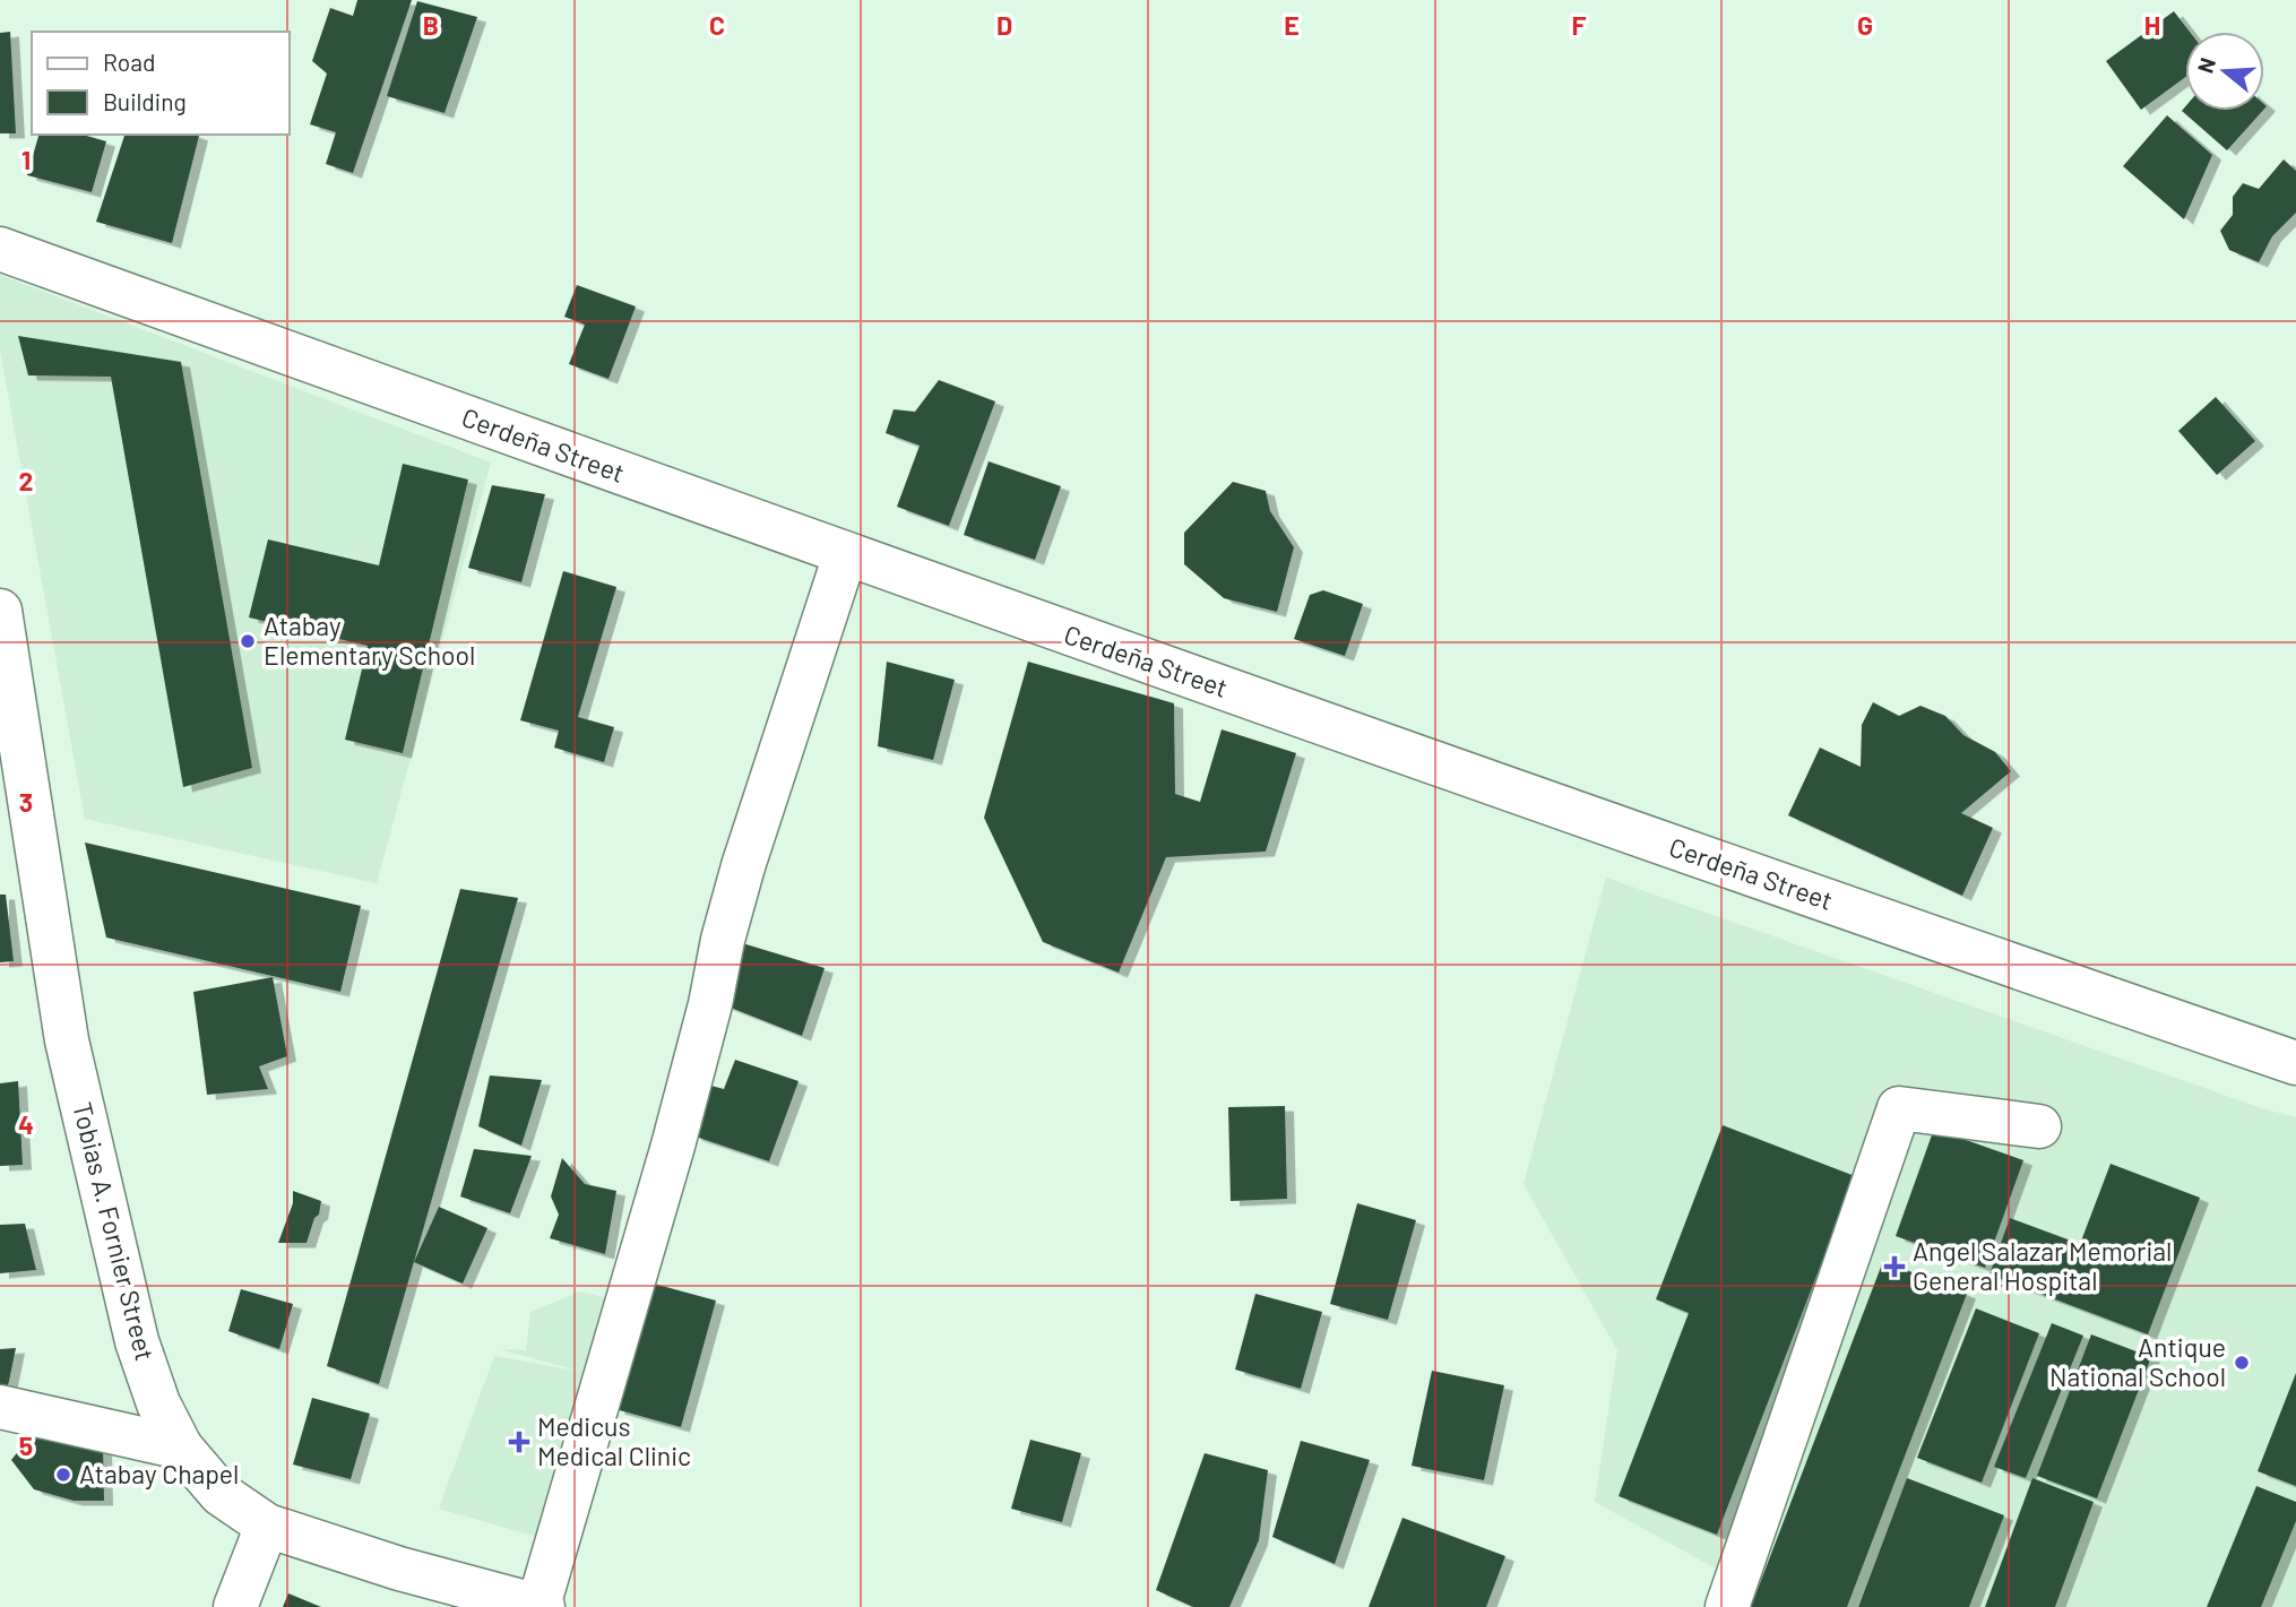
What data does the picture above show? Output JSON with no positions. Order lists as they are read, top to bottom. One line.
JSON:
{"streets":{"main road":["Cerdeña Street","Tobias A. Fornier Street"]},"places":{"other":["Atabay Elementary School","Antique National School","Atabay Chapel"],"health":["Angel Salazar Memorial General Hospital","Medicus Medical Clinic"]},"legend":["Road","Building"],"north":"left","grid":{"columns":["B","C","D","E","F","G","H"],"rows":["1","2","3","4","5"]}}
